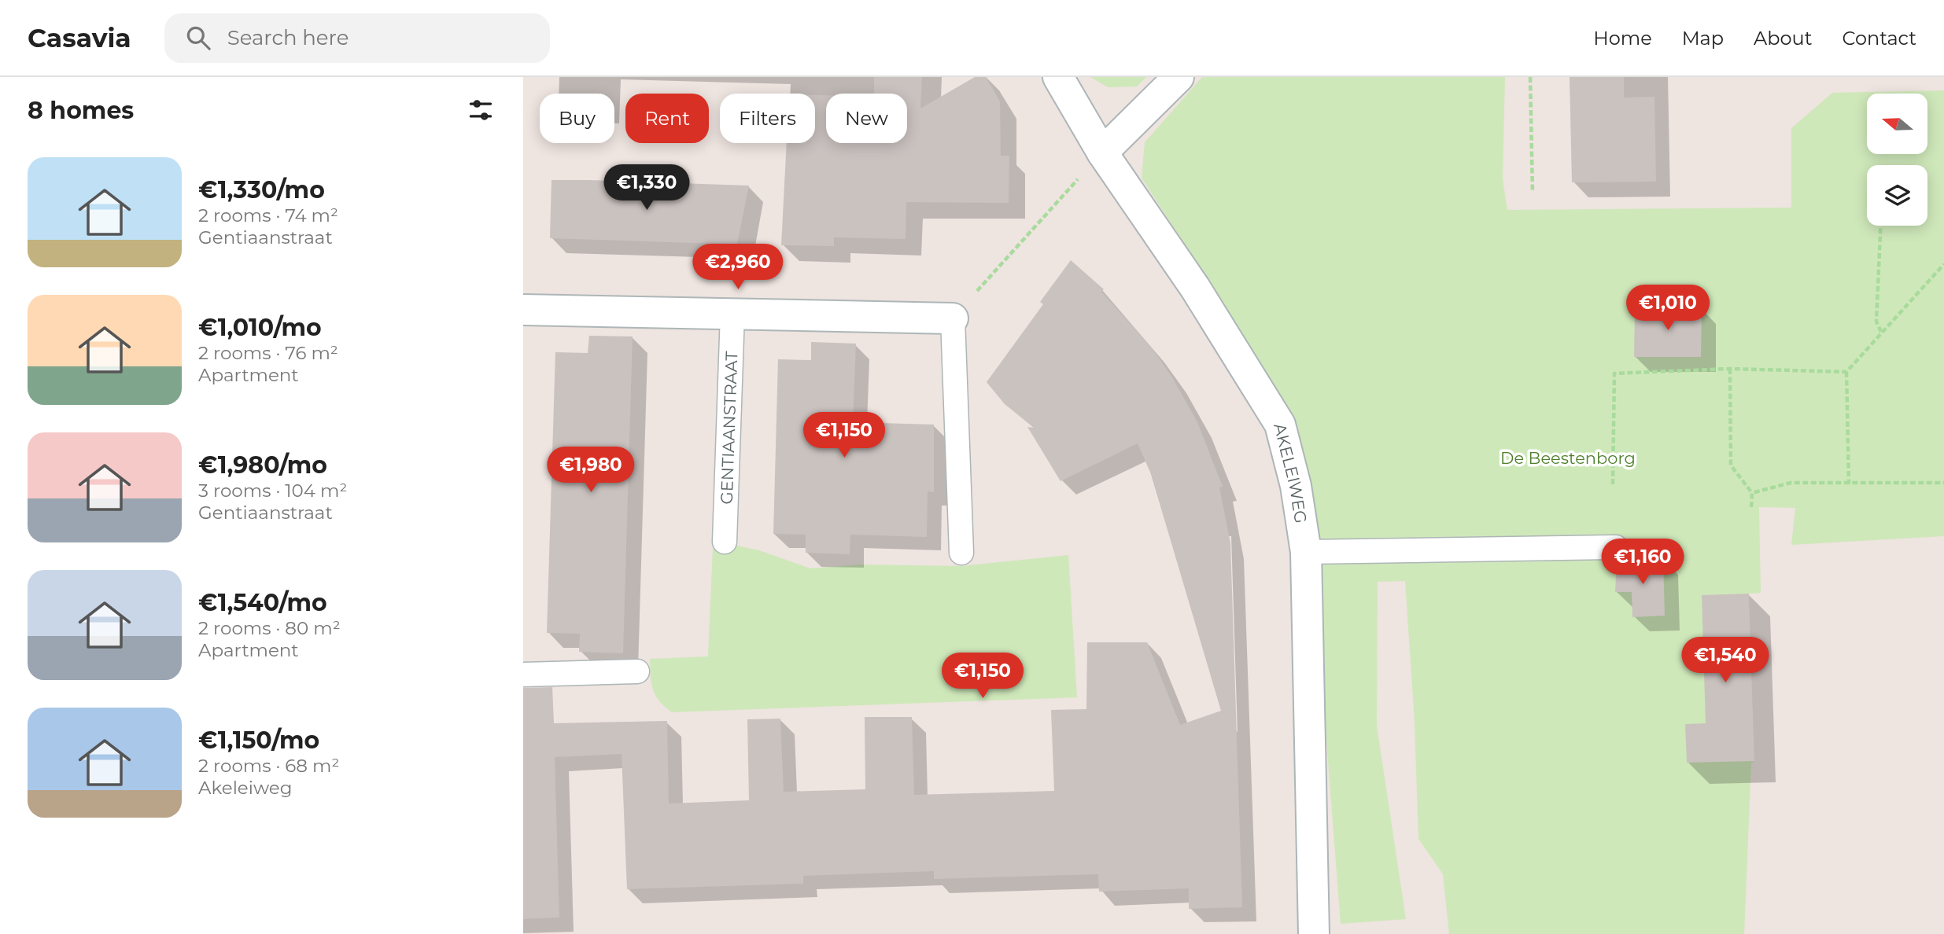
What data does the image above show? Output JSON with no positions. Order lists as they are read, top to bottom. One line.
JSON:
{"streets":{"street":["AKELEIWEG"],"lane":["GENTIAANSTRAAT"]},"parks":["De Beestenborg"],"north":"left","page":{"header":"Casavia","search":"Search here","nav":["Home","Map","About","Contact"],"heading":"8 homes","chip":["Buy","Rent","Filters","New"],"list":[{"name":"€1,330/mo","note":"2 rooms · 74 m² · Gentiaanstraat"},{"name":"€1,010/mo","note":"2 rooms · 76 m² · Apartment"},{"name":"€1,980/mo","note":"3 rooms · 104 m² · Gentiaanstraat"},{"name":"€1,540/mo","note":"2 rooms · 80 m² · Apartment"},{"name":"€1,150/mo","note":"2 rooms · 68 m² · Akeleiweg"}],"price":["€1,330","€2,960","€1,010","€1,150","€1,980","€1,160","€1,540","€1,150"]}}
